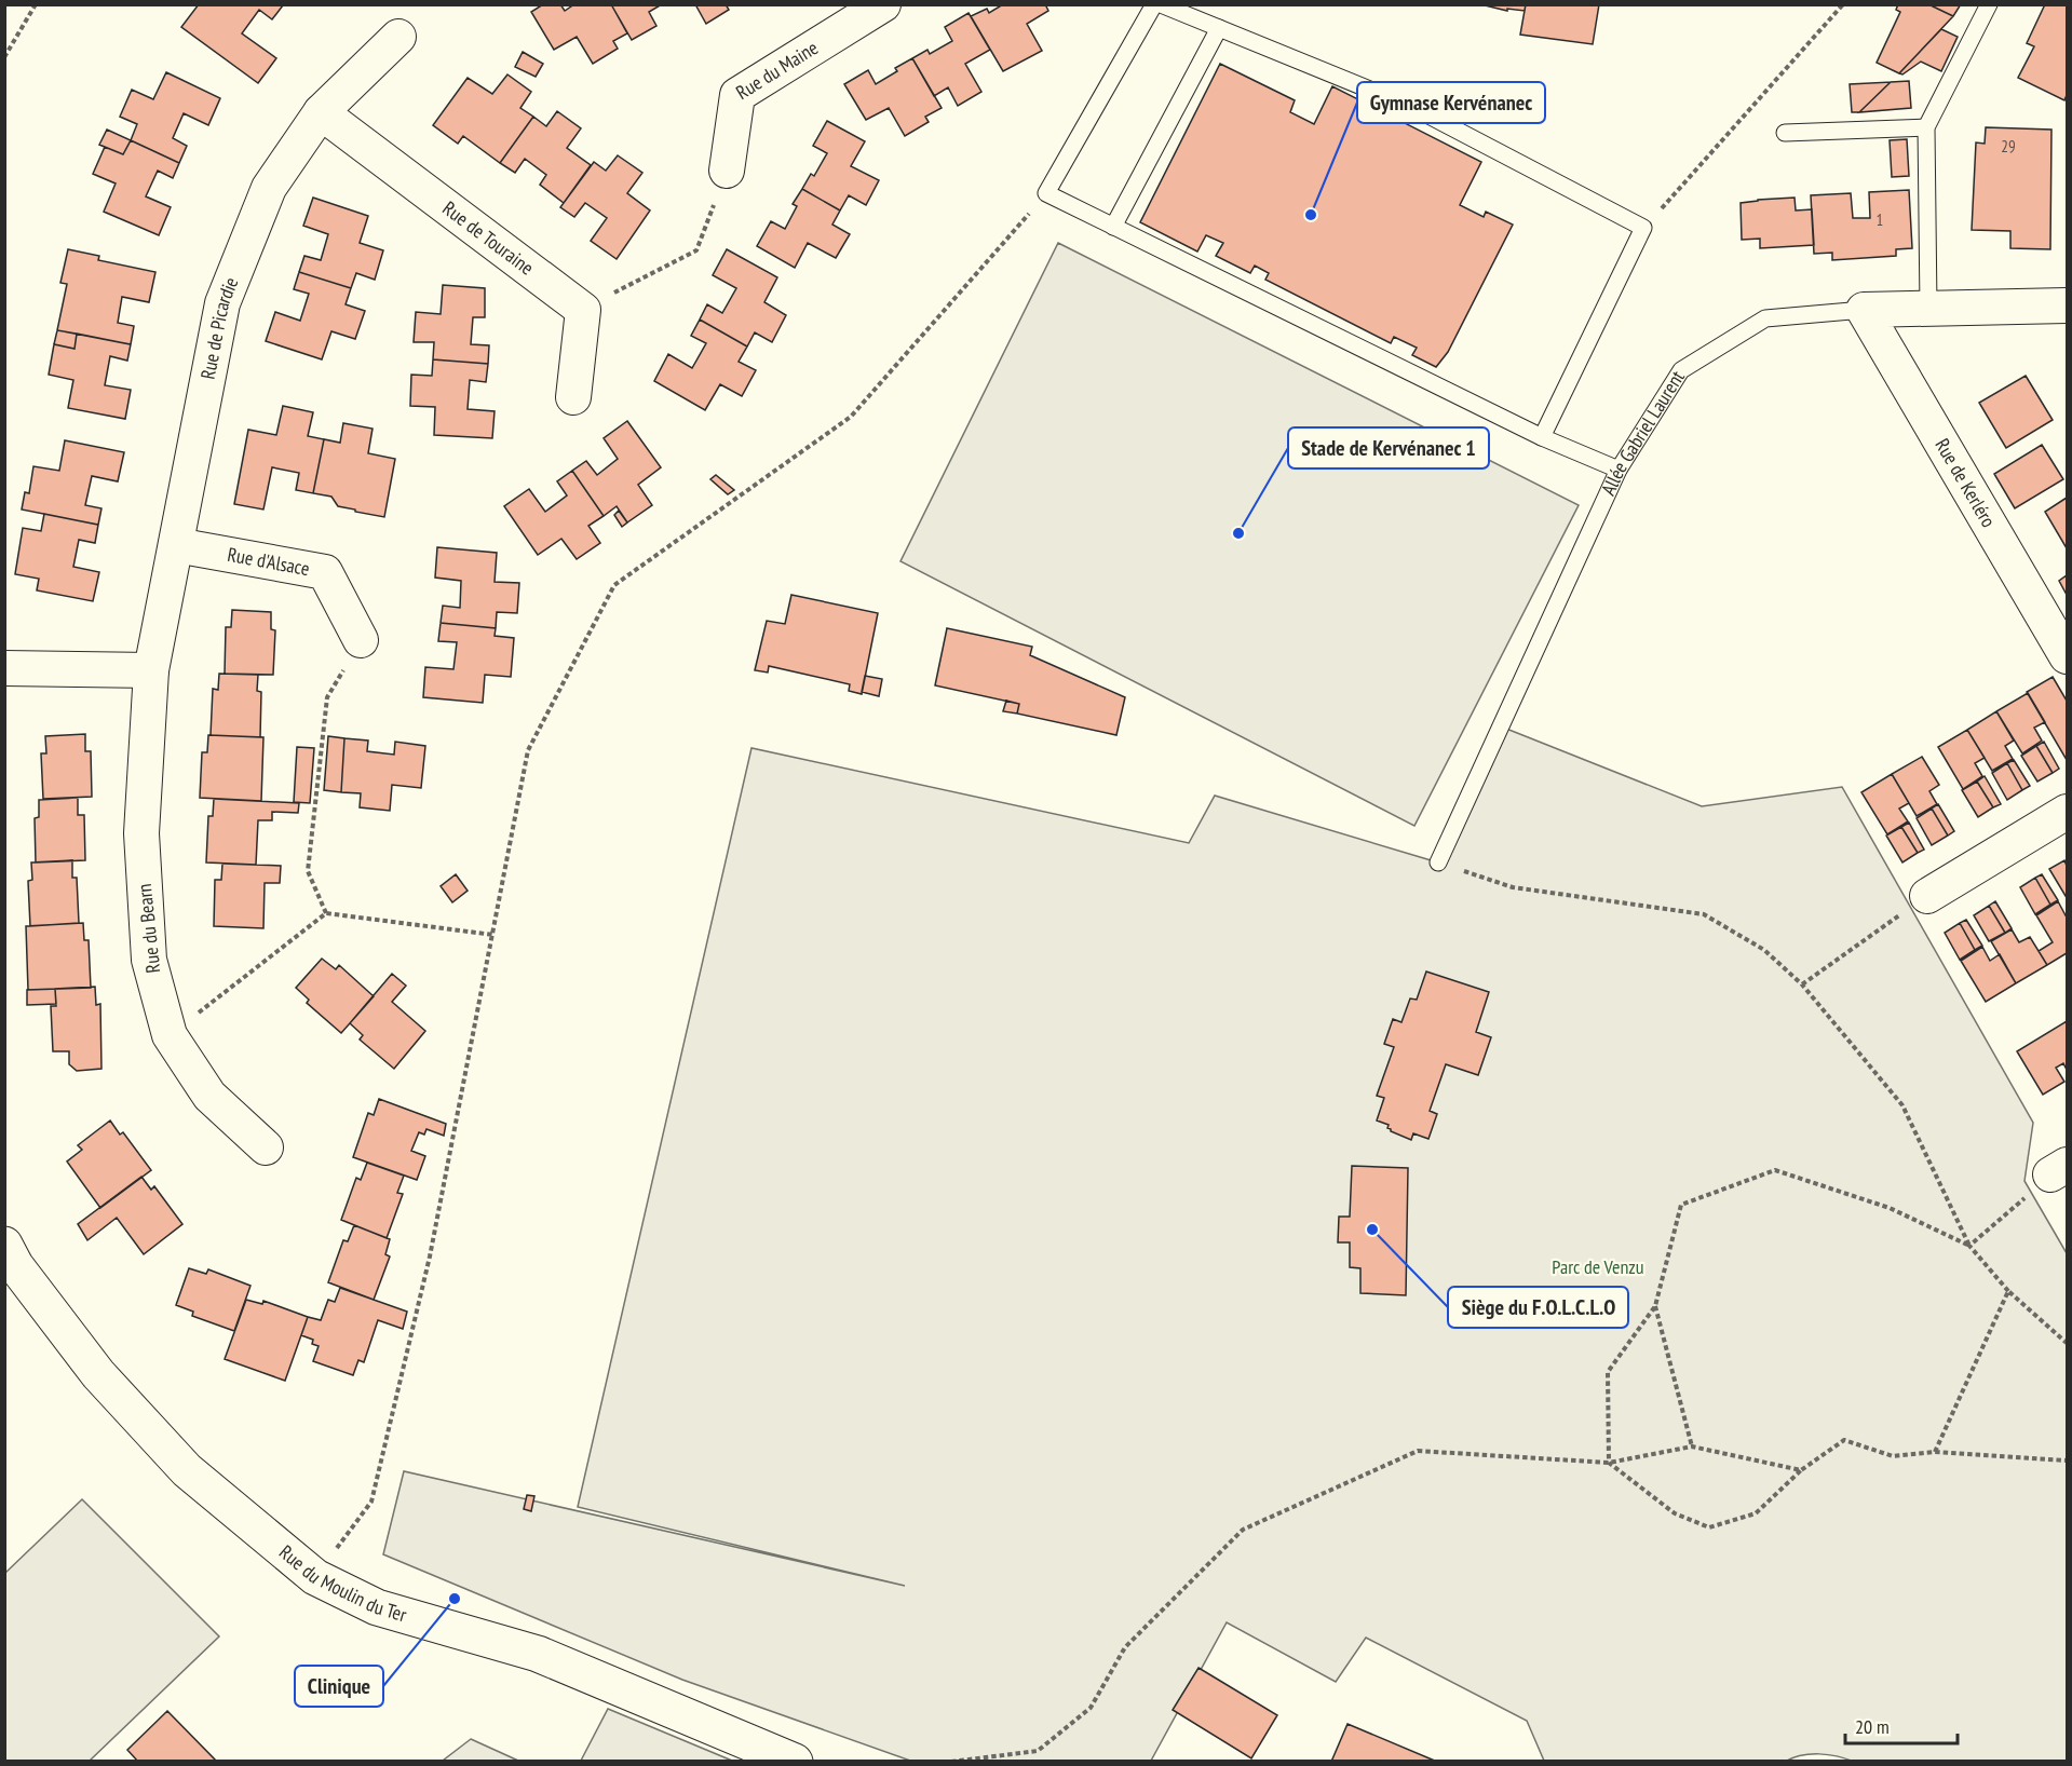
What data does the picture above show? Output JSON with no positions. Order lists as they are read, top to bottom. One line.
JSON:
{"streets":{"street":["Rue du Maine","Rue de Touraine","Rue de Picardie","Allée Gabriel Laurent","Rue de Kerléro","Rue d'Alsace","Rue du Bearn","Rue du Moulin du Ter"]},"crossings":[["Rue de Touraine","Rue de Picardie"],["Rue de Picardie","Rue d'Alsace"],["Rue de Picardie","Rue du Bearn"],["Allée Gabriel Laurent","Rue de Kerléro"]],"parks":["Parc de Venzu"],"places":["Gymnase Kervénanec","Stade de Kervénanec 1","Siège du F.O.L.C.L.O","Clinique"],"house_numbers":["29","1"],"scale_bar":"20 m"}
